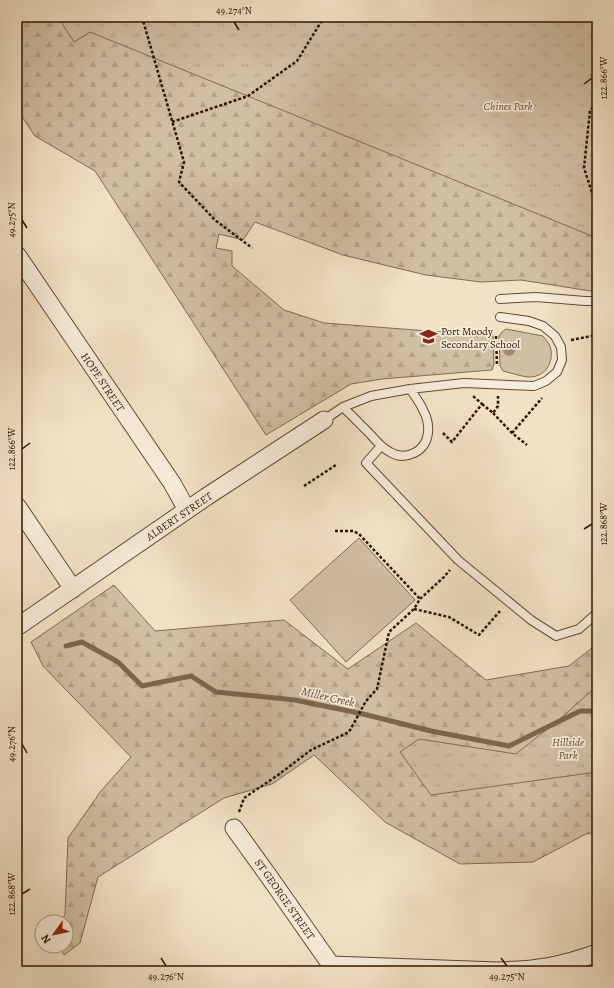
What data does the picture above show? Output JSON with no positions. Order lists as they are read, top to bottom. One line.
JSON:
{"streets":{"street":["HOPE STREET","ALBERT STREET","ST GEORGE STREET"]},"crossings":[["HOPE STREET","ALBERT STREET"]],"water":["Miller Creek"],"parks":["Chines Park","Hillside Park"],"places":{"school or university":["Port Moody Secondary School"]},"north":"bottom left","coordinates":["49.274°N","122.866°W","49.275°N","122.868°W","49.276°N"]}
